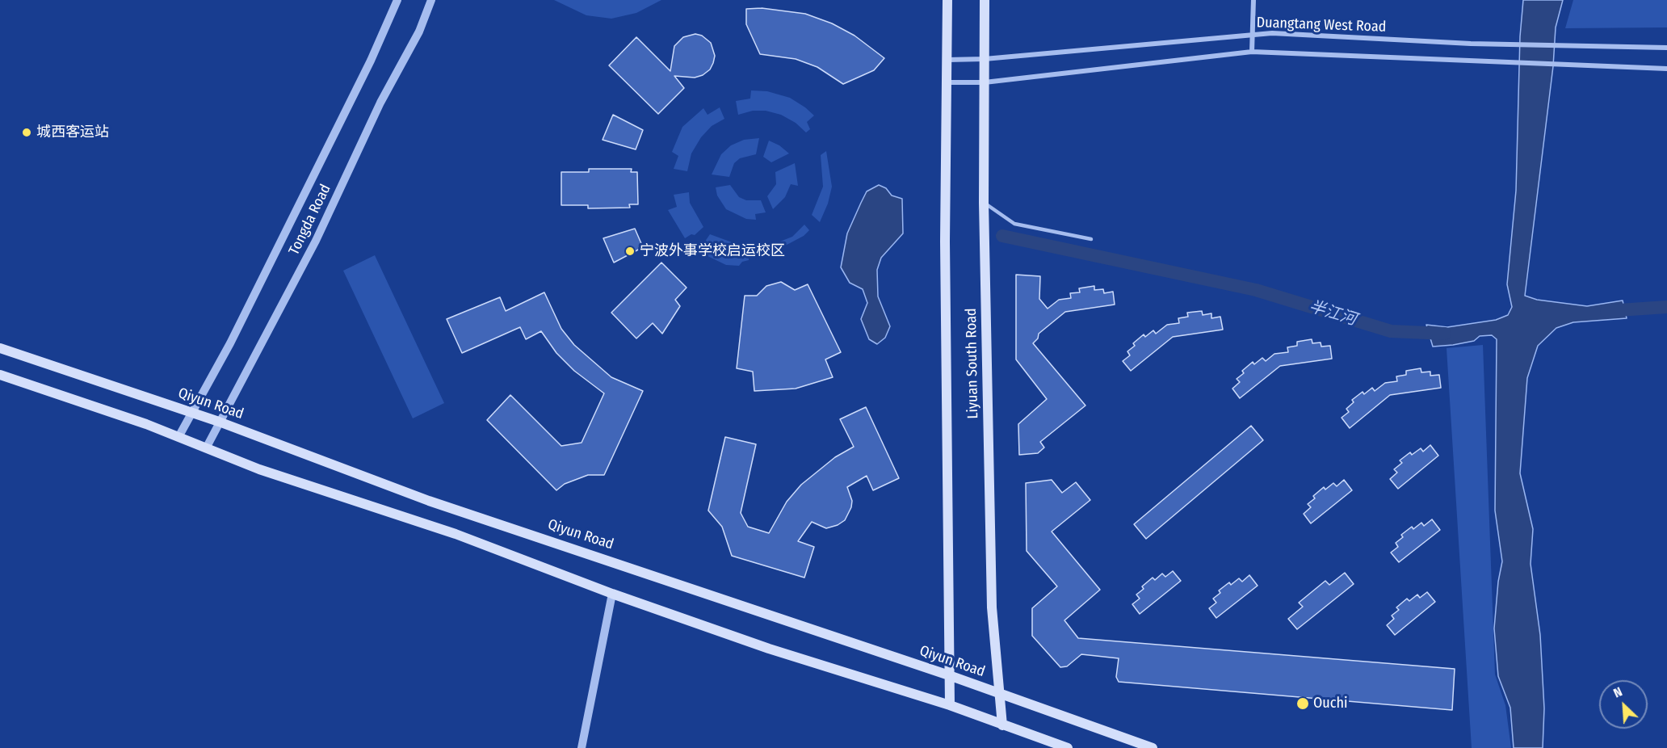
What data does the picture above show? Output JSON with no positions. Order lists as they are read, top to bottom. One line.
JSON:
{"streets":{"main road":["Liyuan South Road","Qiyun Road"],"street":["Duangtang West Road","Tongda Road"]},"crossings":[["Duangtang West Road","Liyuan South Road"],["Tongda Road","Qiyun Road"],["Liyuan South Road","Qiyun Road"]],"water":["半江河"],"places":["城西客运站","宁波外事学校启运校区","Ouchi"],"north":"top left"}
